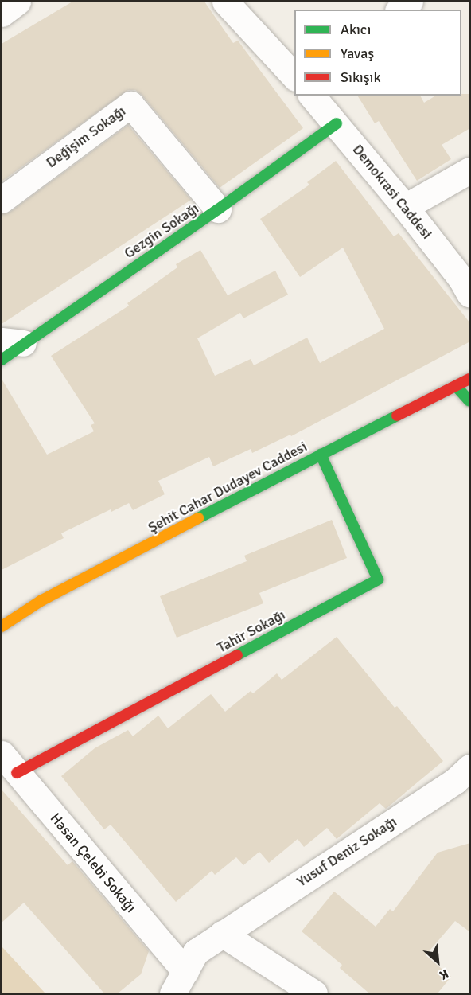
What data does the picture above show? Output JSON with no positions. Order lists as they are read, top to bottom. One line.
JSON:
{"streets":{"street":["Değişim Sokağı","Demokrasi Caddesi","Gezgin Sokağı","Şehit Cahar Dudayev Caddesi","Tahir Sokağı","Yusuf Deniz Sokağı","Hasan Çelebi Sokağı"]},"crossings":[["Değişim Sokağı","Gezgin Sokağı"],["Demokrasi Caddesi","Gezgin Sokağı"],["Şehit Cahar Dudayev Caddesi","Tahir Sokağı"],["Tahir Sokağı","Hasan Çelebi Sokağı"],["Yusuf Deniz Sokağı","Hasan Çelebi Sokağı"]],"legend":["Akıcı","Yavaş","Sıkışık"],"north":"bottom right"}
